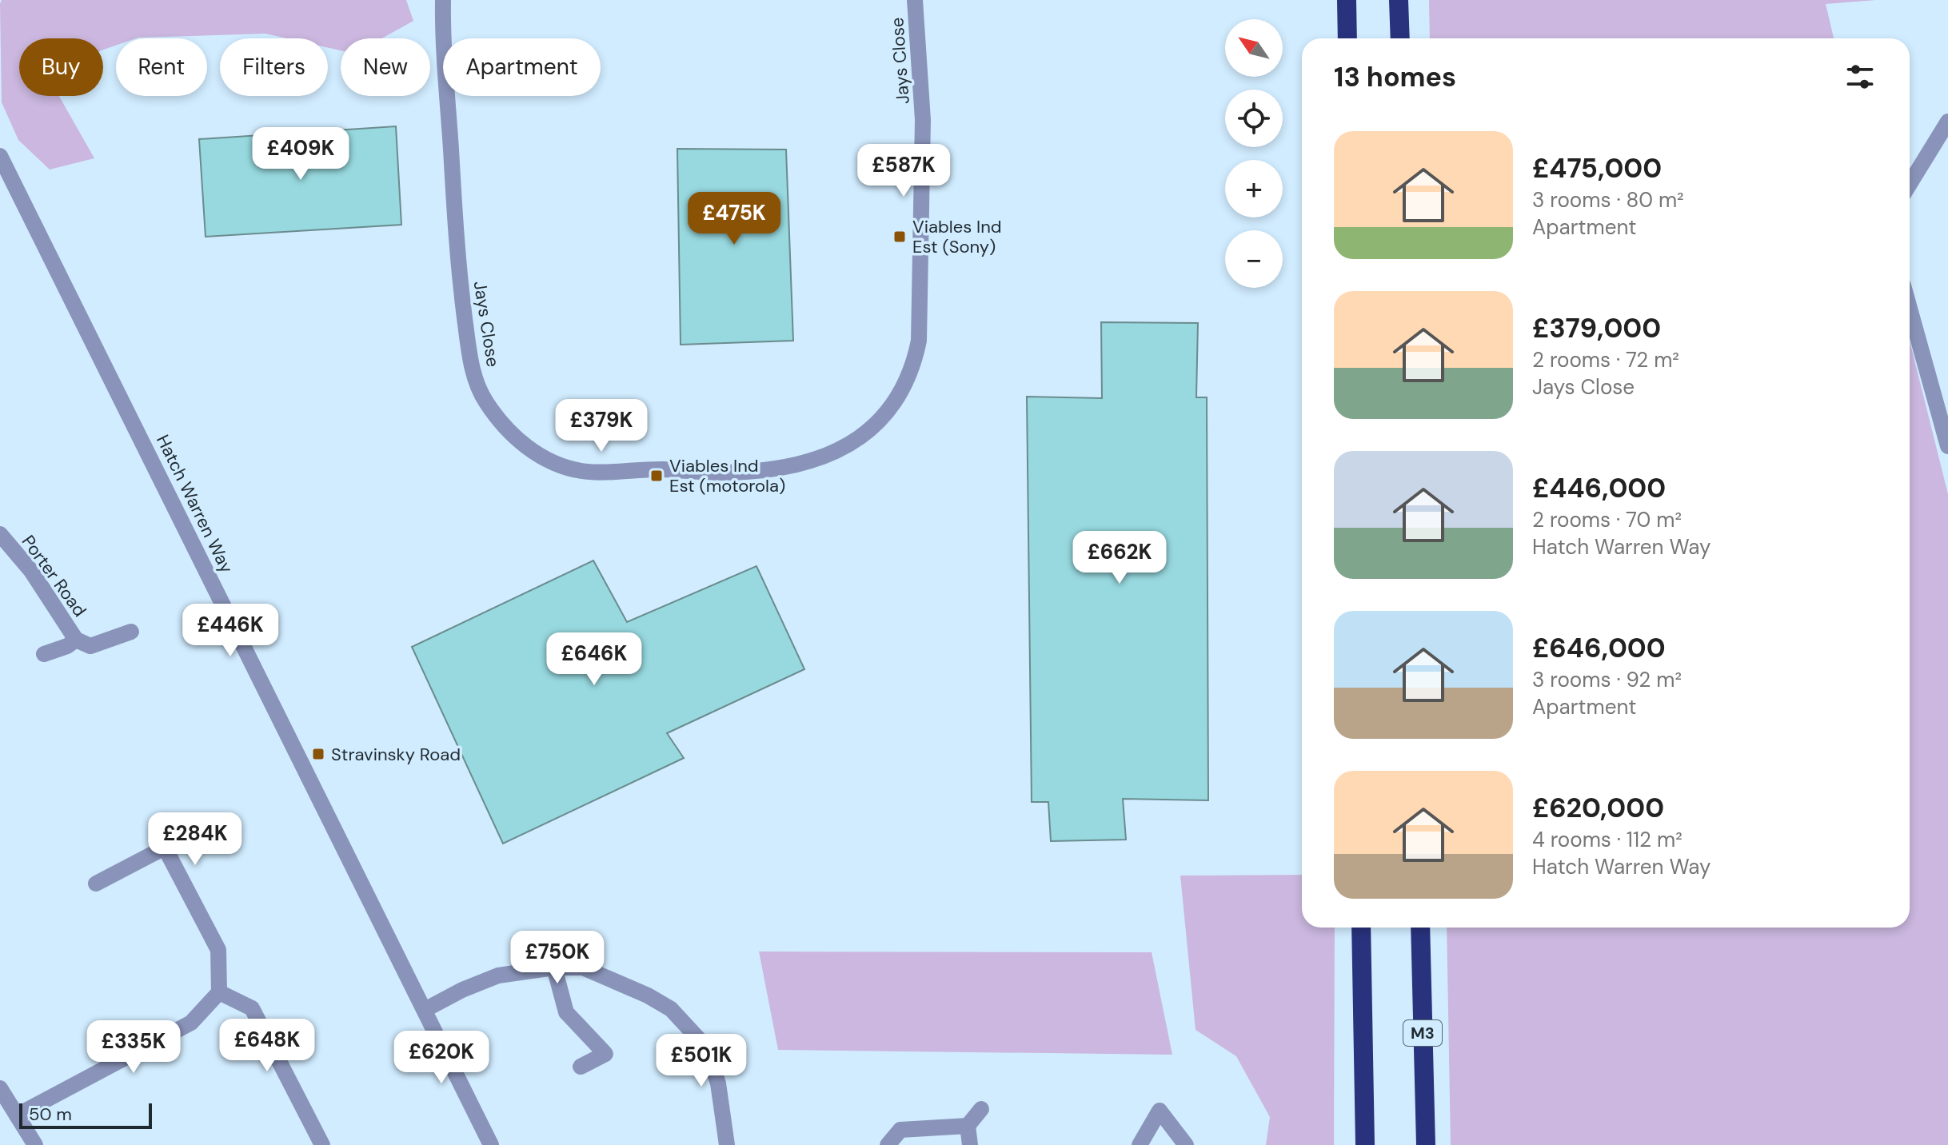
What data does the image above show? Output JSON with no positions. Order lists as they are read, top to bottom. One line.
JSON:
{"streets":{"highway":["M3"],"street":["Jays Close","Hatch Warren Way","Porter Road"]},"places":{"transit":["Viables Ind Est (Sony)","Viables Ind Est (motorola)","Stravinsky Road"]},"scale_bar":"50 m","north":"top left","page":{"map_buttons":["+","−"],"chip":["Buy","Rent","Filters","New","Apartment"],"heading":"13 homes","list":[{"name":"£475,000","note":"3 rooms · 80 m² · Apartment"},{"name":"£379,000","note":"2 rooms · 72 m² · Jays Close"},{"name":"£446,000","note":"2 rooms · 70 m² · Hatch Warren Way"},{"name":"£646,000","note":"3 rooms · 92 m² · Apartment"},{"name":"£620,000","note":"4 rooms · 112 m² · Hatch Warren Way"}],"price":["£409K","£587K","£475K","£379K","£662K","£446K","£646K","£284K","£750K","£648K","£335K","£620K","£501K"],"scale":"50 m"}}
